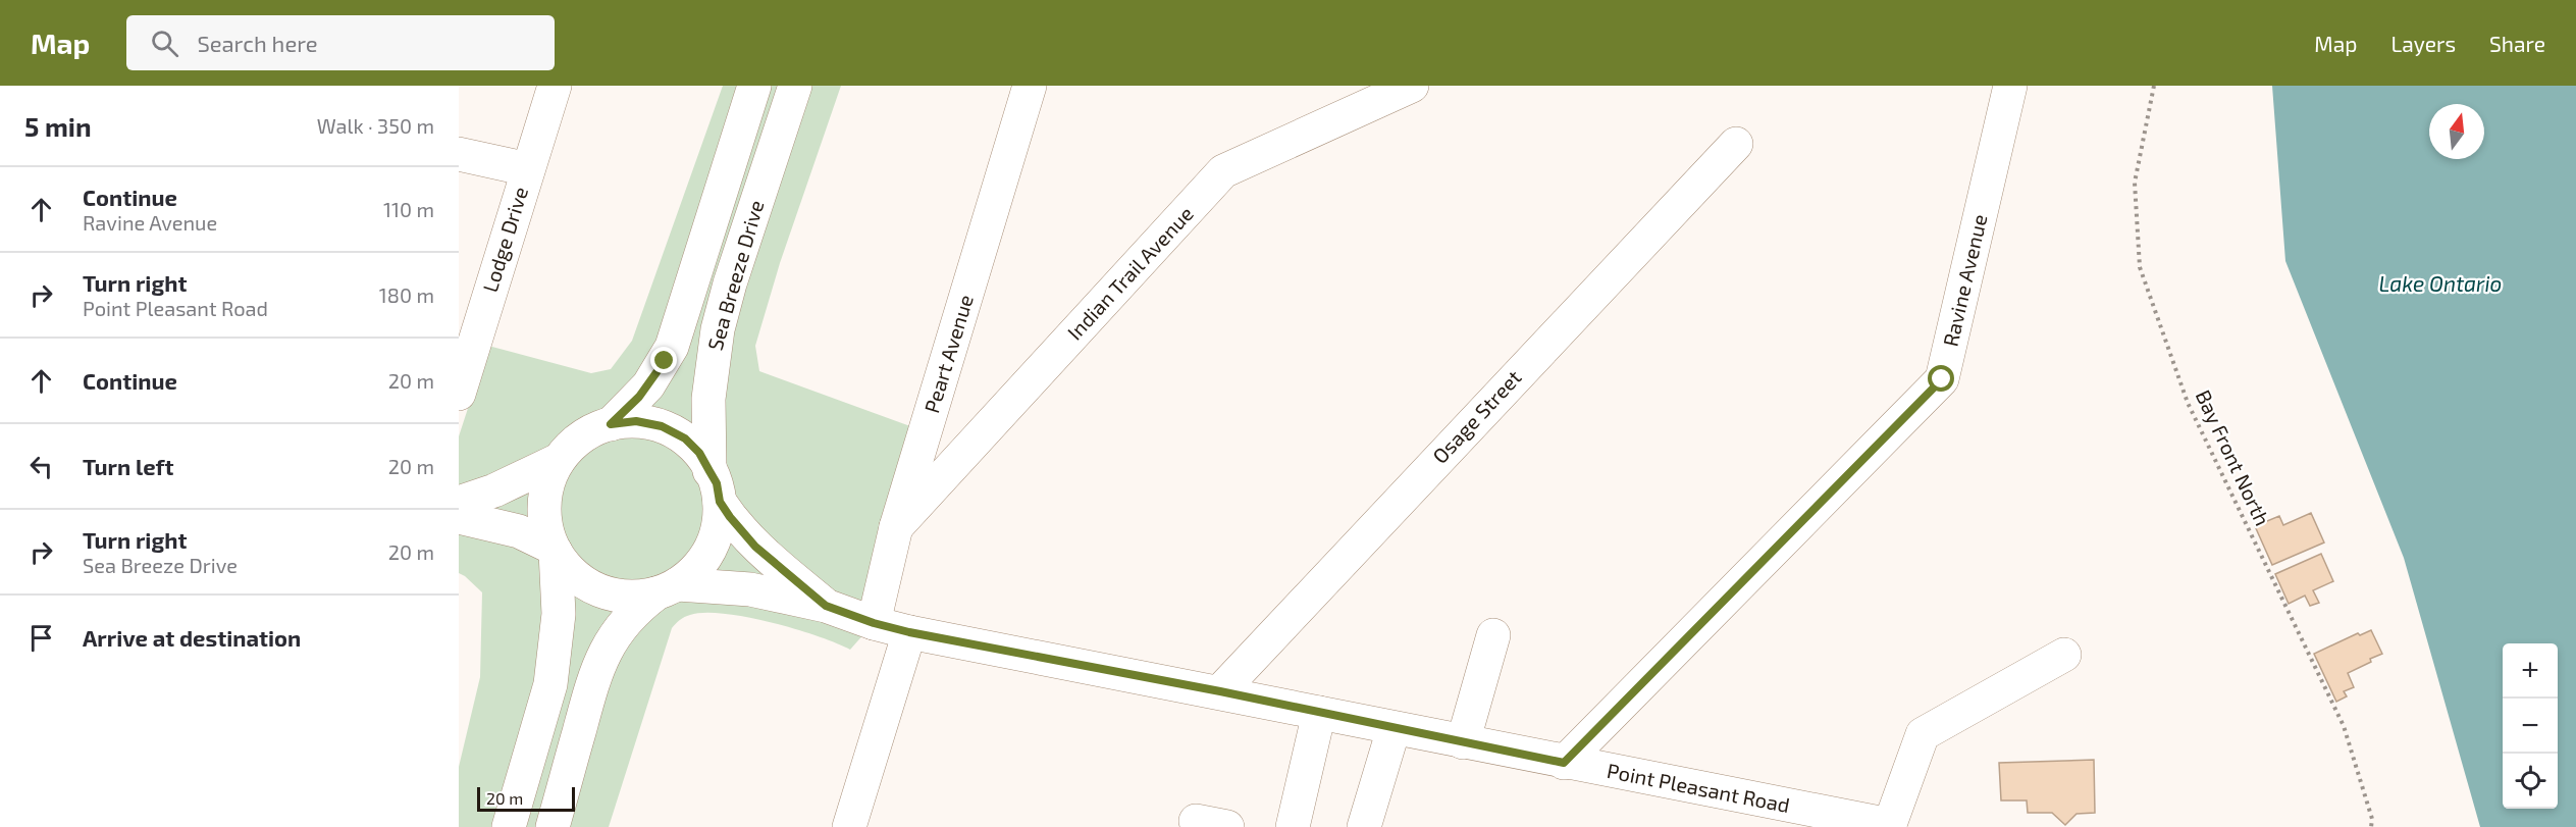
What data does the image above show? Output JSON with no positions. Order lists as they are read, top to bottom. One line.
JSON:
{"streets":{"street":["Lodge Drive","Indian Trail Avenue","Sea Breeze Drive","Ravine Avenue","Peart Avenue","Osage Street","Point Pleasant Road"],"path":["Bay Front North"]},"crossings":[["Indian Trail Avenue","Peart Avenue"],["Sea Breeze Drive","Point Pleasant Road"],["Ravine Avenue","Point Pleasant Road"],["Peart Avenue","Point Pleasant Road"],["Osage Street","Point Pleasant Road"]],"water":["Lake Ontario"],"scale_bar":"20 m","north":"top","page":{"header":"Map","search":"Search here","nav":["Map","Layers","Share"],"heading":["5 min","Walk · 350 m"],"list":[["Continue","Ravine Avenue","110 m"],["Turn right","Point Pleasant Road","180 m"],["Continue","20 m"],["Turn left","20 m"],["Turn right","Sea Breeze Drive","20 m"],"Arrive at destination"],"map_buttons":["+","−"],"scale":"20 m"}}
